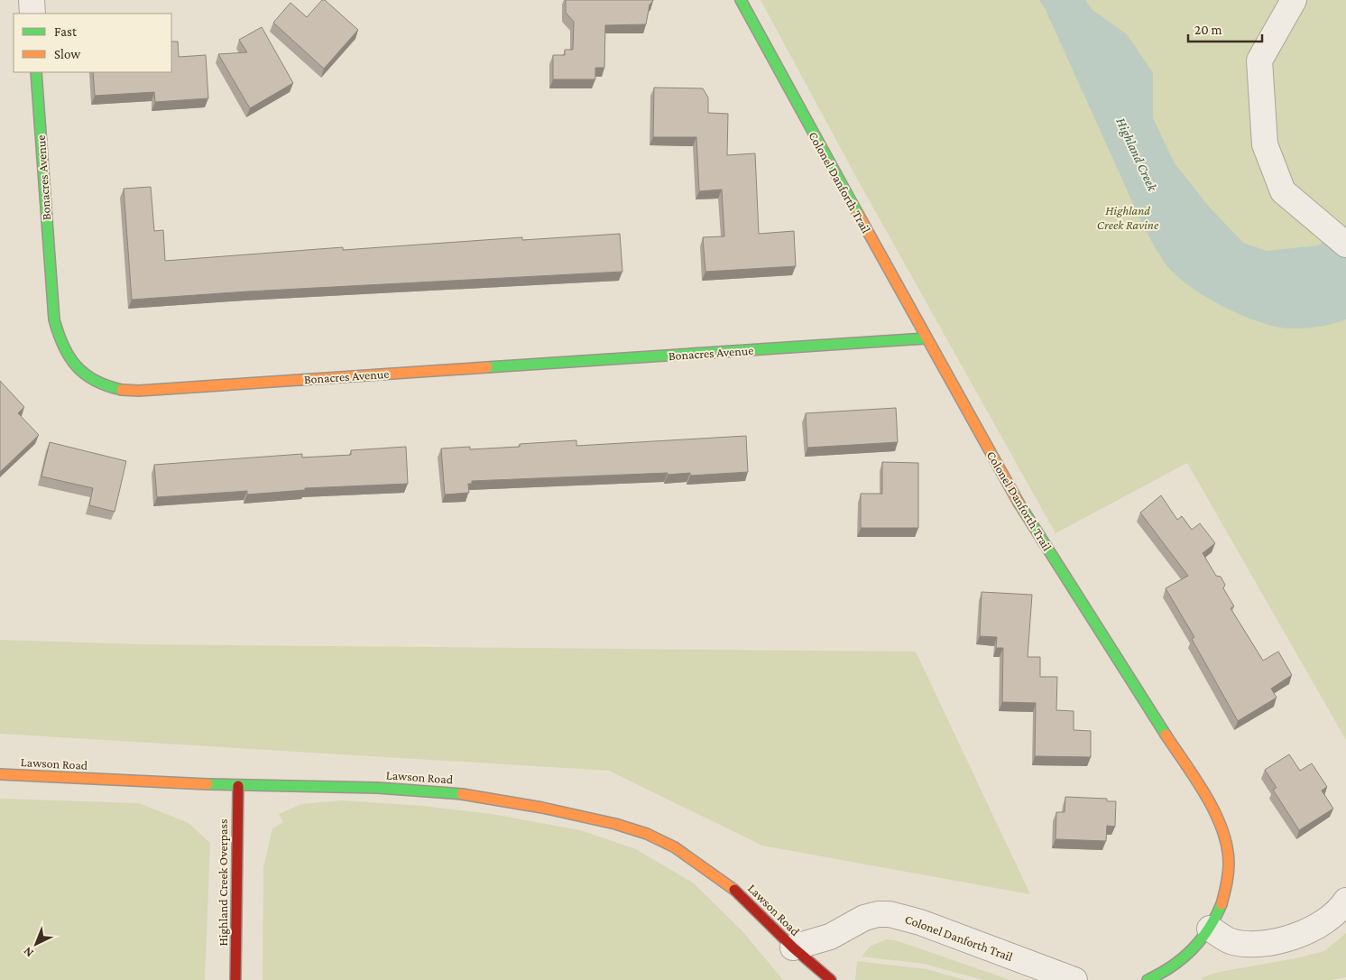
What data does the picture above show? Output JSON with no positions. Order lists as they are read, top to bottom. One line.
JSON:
{"streets":{"street":["Bonacres Avenue","Colonel Danforth Trail","Lawson Road","Highland Creek Overpass"]},"crossings":[["Bonacres Avenue","Colonel Danforth Trail"],["Colonel Danforth Trail","Lawson Road"],["Lawson Road","Highland Creek Overpass"]],"water":["Highland Creek"],"parks":["Highland Creek Ravine"],"legend":["Fast","Slow"],"scale_bar":"20 m","north":"bottom left"}
